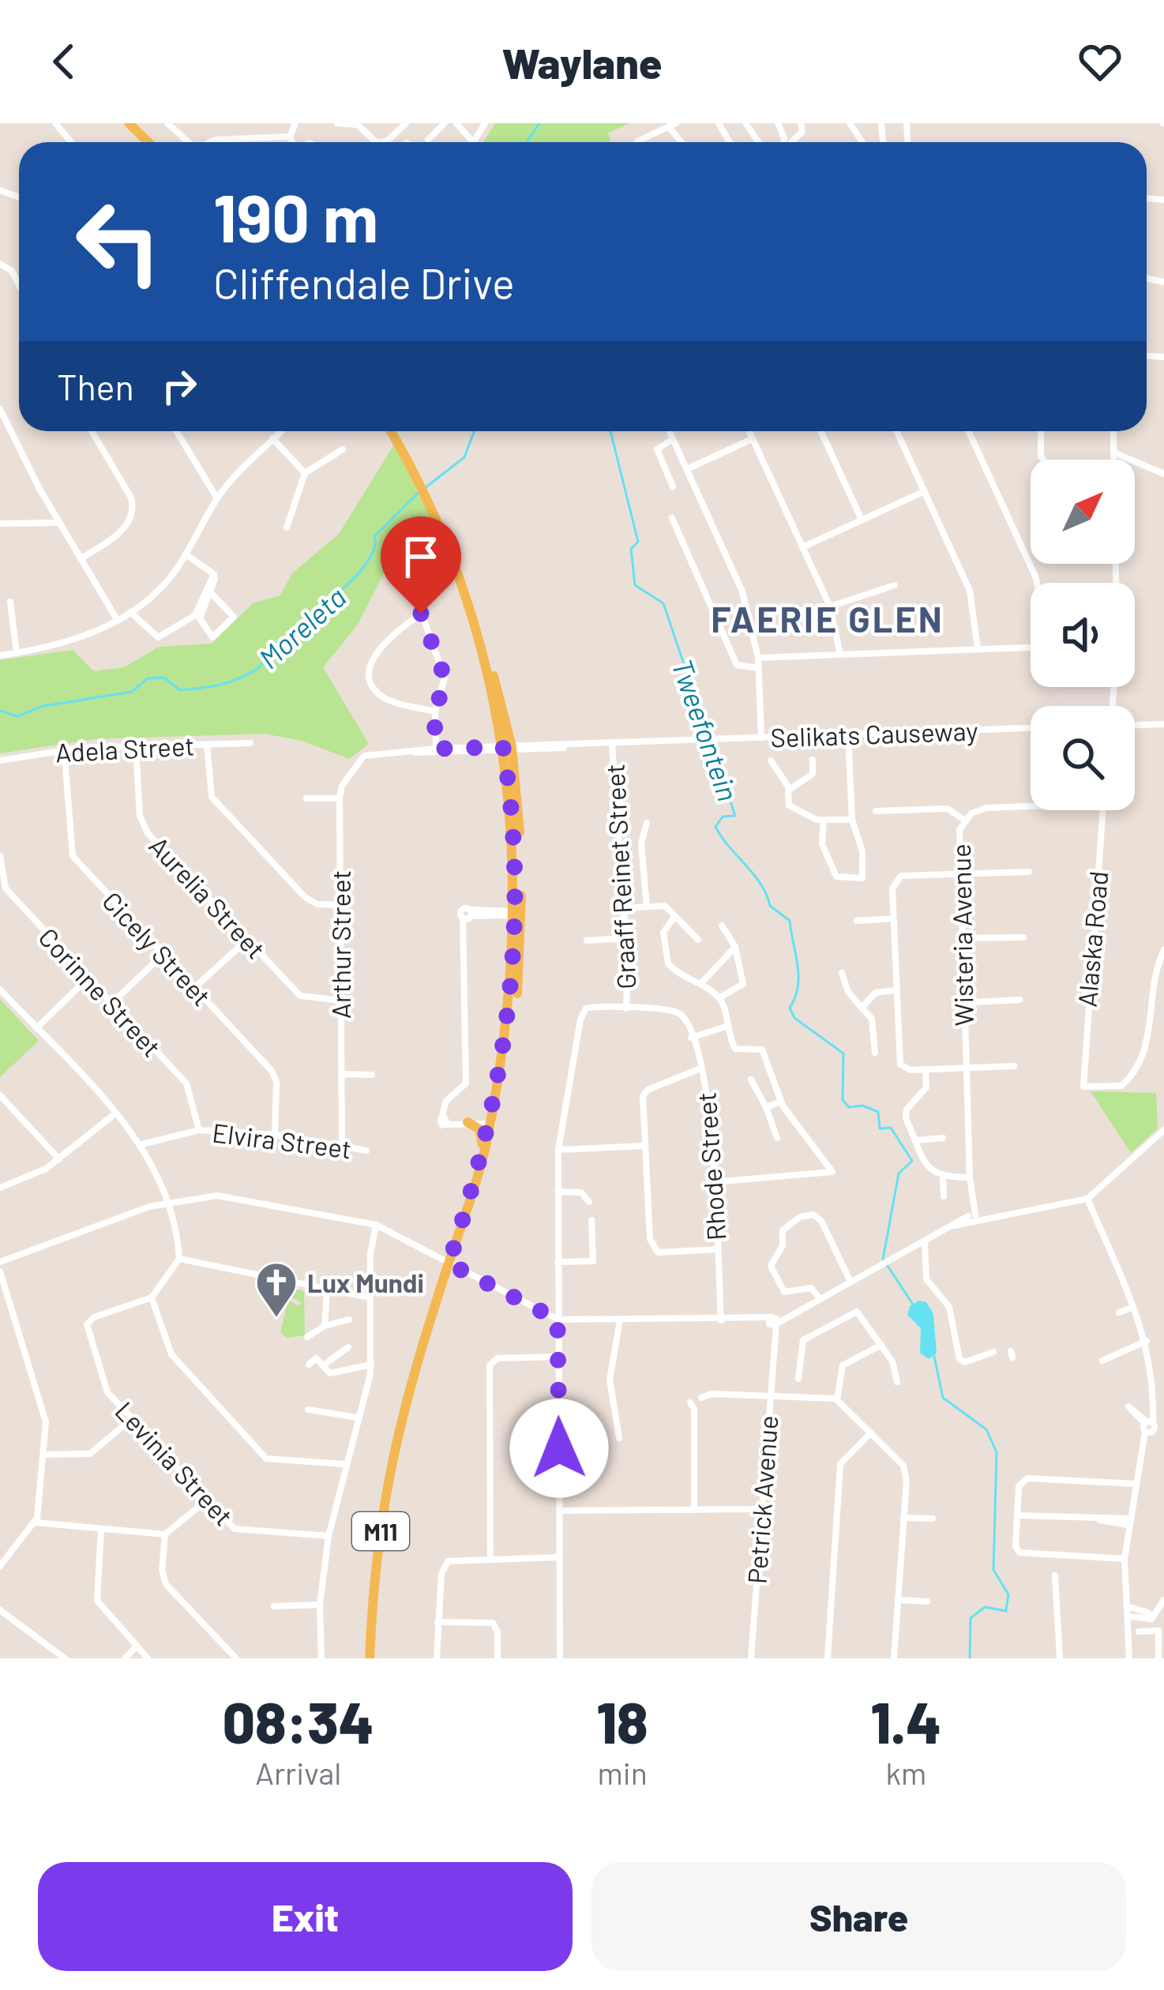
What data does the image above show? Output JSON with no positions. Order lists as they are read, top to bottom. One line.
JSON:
{"streets":{"main road":["M11"],"street":["Selikats Causeway","Adela Street","Graaff Reinet Street","Aurelia Street","Wisteria Avenue","Alaska Road","Arthur Street","Cicely Street","Corinne Street","Elvira Street","Rhode Street","Levinia Street","Petrick Avenue"]},"crossings":[["Selikats Causeway","Graaff Reinet Street"],["Selikats Causeway","Arthur Street"],["Selikats Causeway","M11"],["Adela Street","Aurelia Street"],["Adela Street","Cicely Street"],["Aurelia Street","Arthur Street"],["Arthur Street","Elvira Street"],["Cicely Street","Elvira Street"],["Corinne Street","Elvira Street"]],"districts":["FAERIE GLEN"],"water":["Moreleta","Tweefontein"],"places":{"church":["Lux Mundi"]},"north":"top right","page":{"header":"Waylane","turn":["190 m","Cliffendale Drive"],"then":"Then","eta":["08:34","Arrival","18","min","1.4","km"],"buttons":["Exit","Share"]}}
